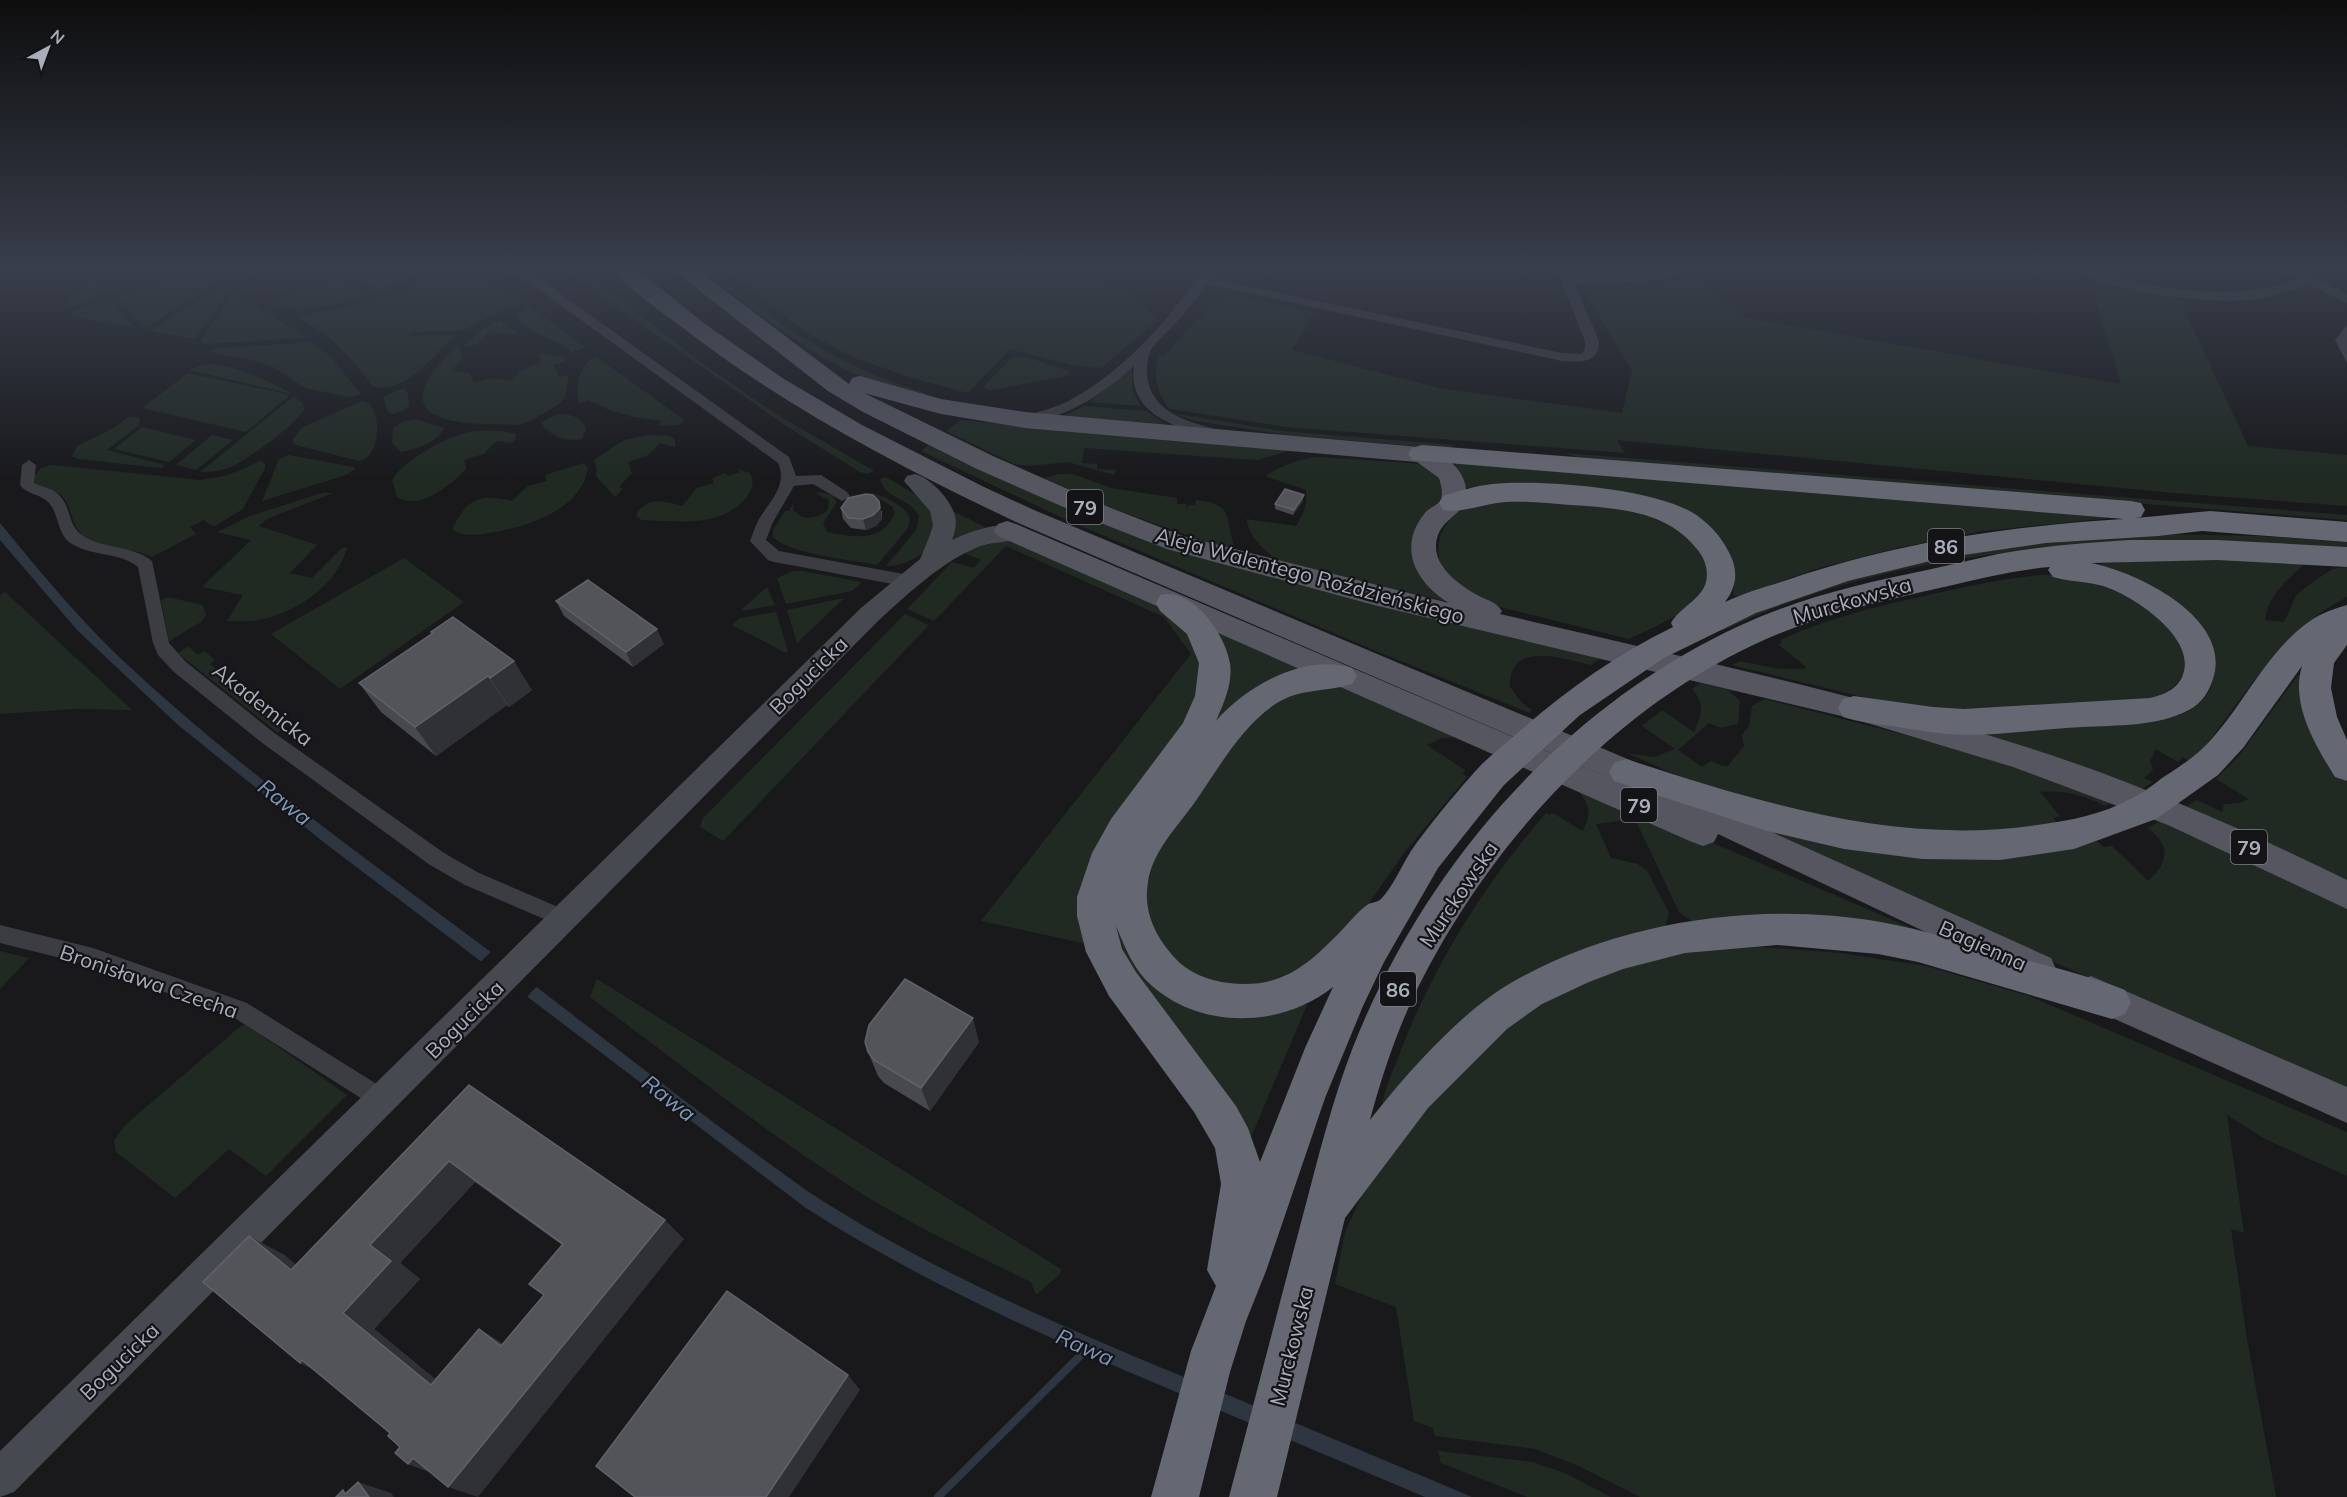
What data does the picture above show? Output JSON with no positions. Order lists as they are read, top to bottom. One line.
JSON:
{"streets":{"highway":["86","Murckowska"],"main road":["79","Aleja Walentego Roździeńskiego","Bagienna"],"street":["Bogucicka","Akademicka","Bronisława Czecha"]},"crossings":[["79","Aleja Walentego Roździeńskiego"],["79","Bogucicka"],["79","Bagienna"],["86","Murckowska"],["Aleja Walentego Roździeńskiego","Bagienna"],["Bogucicka","Akademicka"],["Bogucicka","Bronisława Czecha"]],"water":["Rawa"],"north":"top right"}
